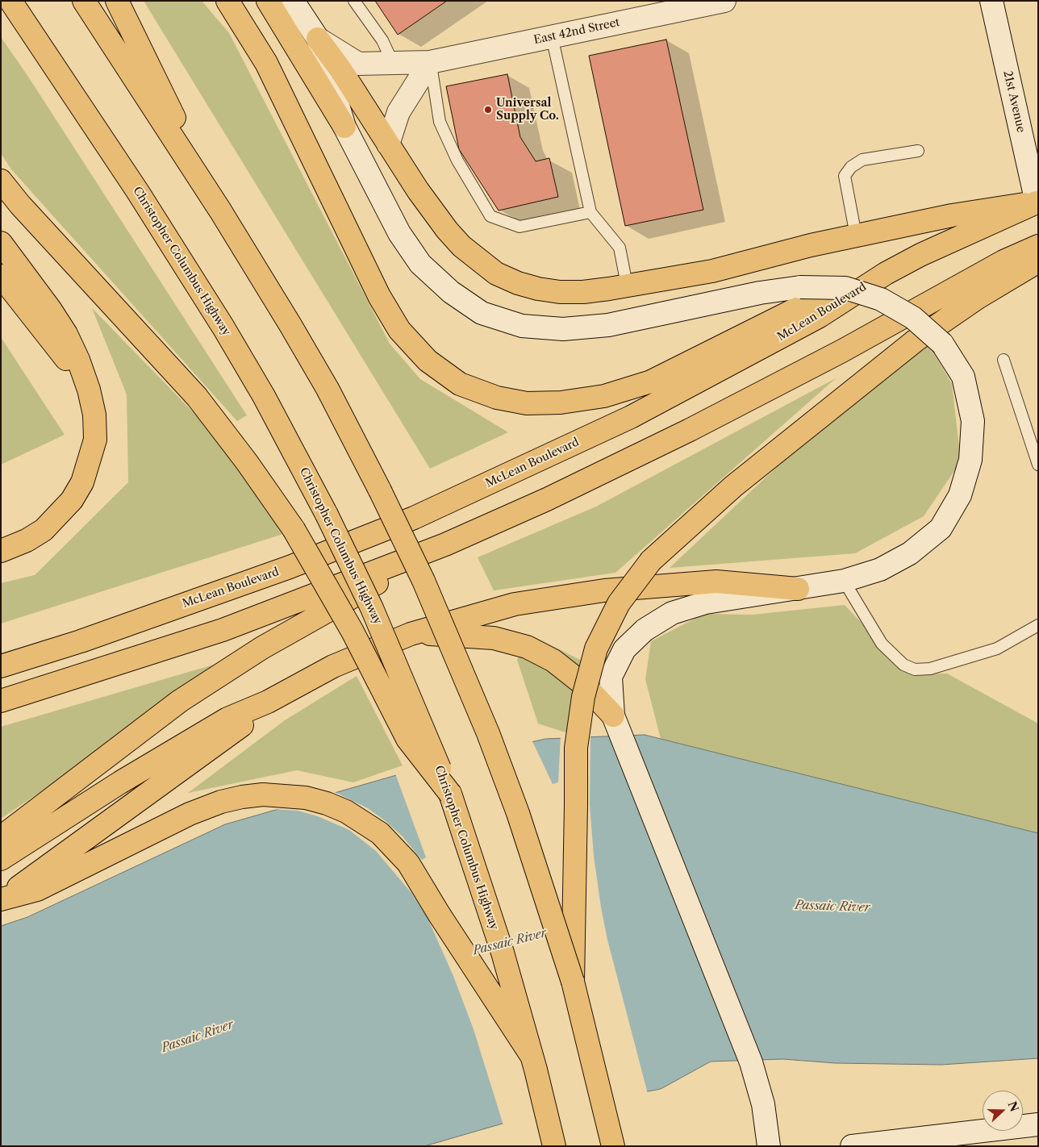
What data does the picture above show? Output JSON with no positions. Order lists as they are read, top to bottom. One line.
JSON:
{"streets":{"main road":["East 42nd Street","21st Avenue","Christopher Columbus Highway","McLean Boulevard"]},"crossings":[["21st Avenue","McLean Boulevard"]],"water":["Passaic River"],"places":["Universal Supply Co."],"north":"right"}
